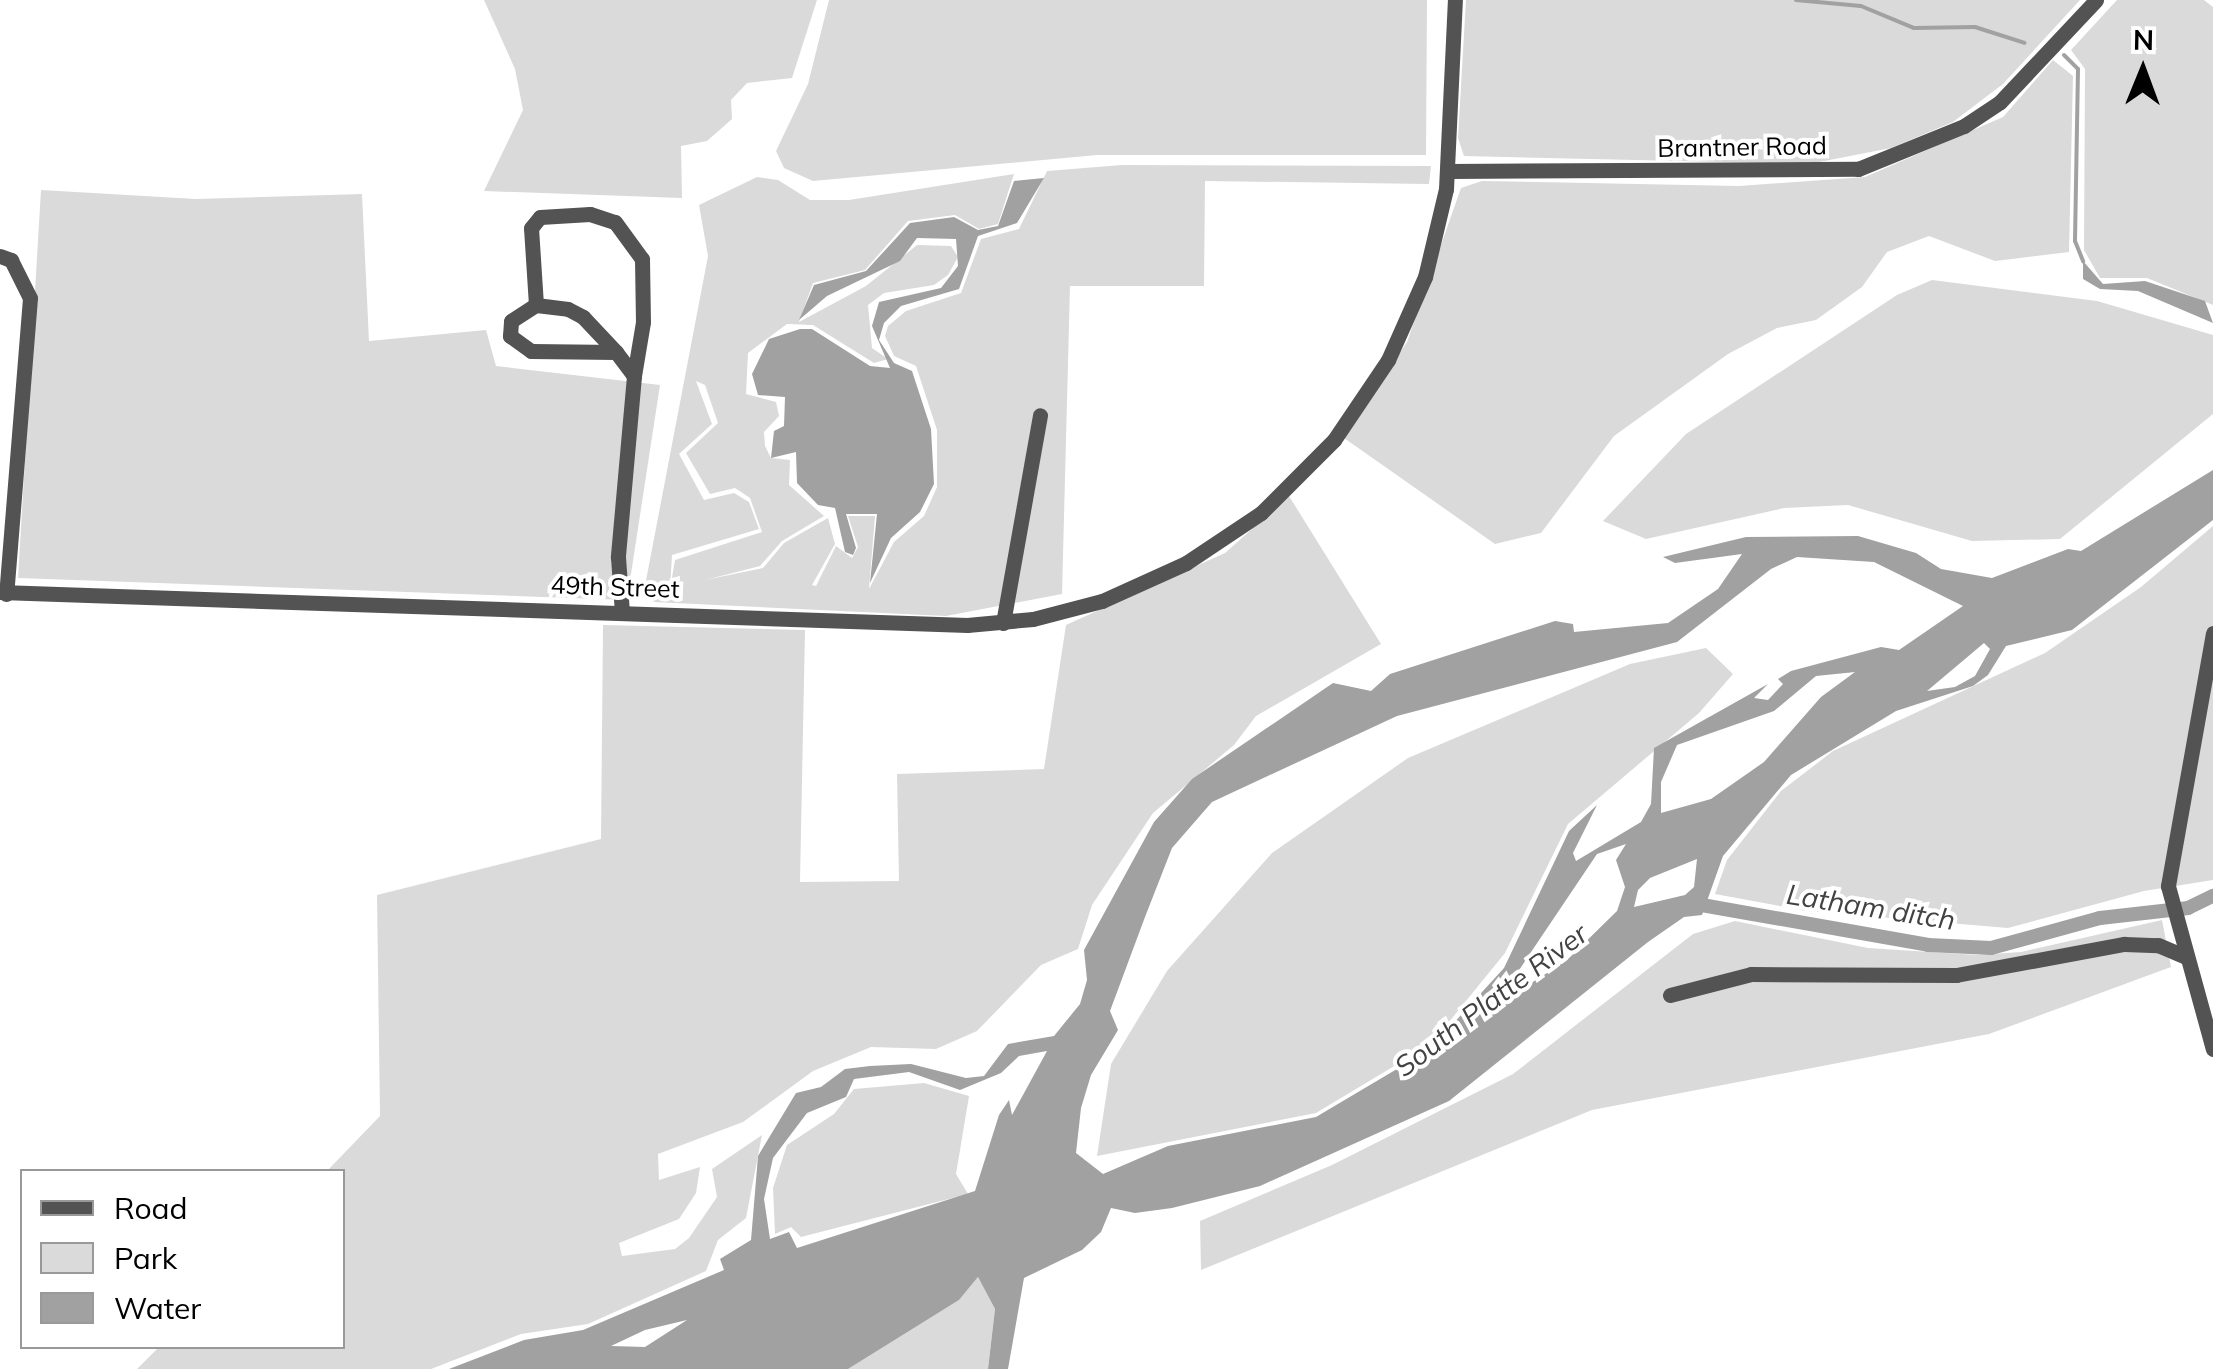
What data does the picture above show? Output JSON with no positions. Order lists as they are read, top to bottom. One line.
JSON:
{"streets":{"street":["Brantner Road","49th Street"]},"crossings":[["Brantner Road","49th Street"]],"water":["Latham ditch","South Platte River"],"legend":["Road","Park","Water"],"north":"top"}
